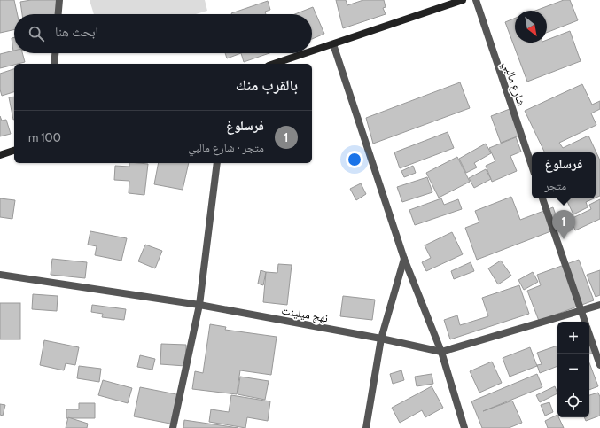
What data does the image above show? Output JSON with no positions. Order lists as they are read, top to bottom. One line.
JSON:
{"streets":{"street":["شارع مالبي","نهج ميلينت"]},"north":"bottom right","page":{"search":"ابحث هنا","heading":"بالقرب منك","list":[{"mark":"1","name":"فرسلوغ","note":"متجر · شارع مالبي","value":"100 m"}],"popup":["فرسلوغ","متجر"],"pins":"1","map_buttons":["+","−"]}}
